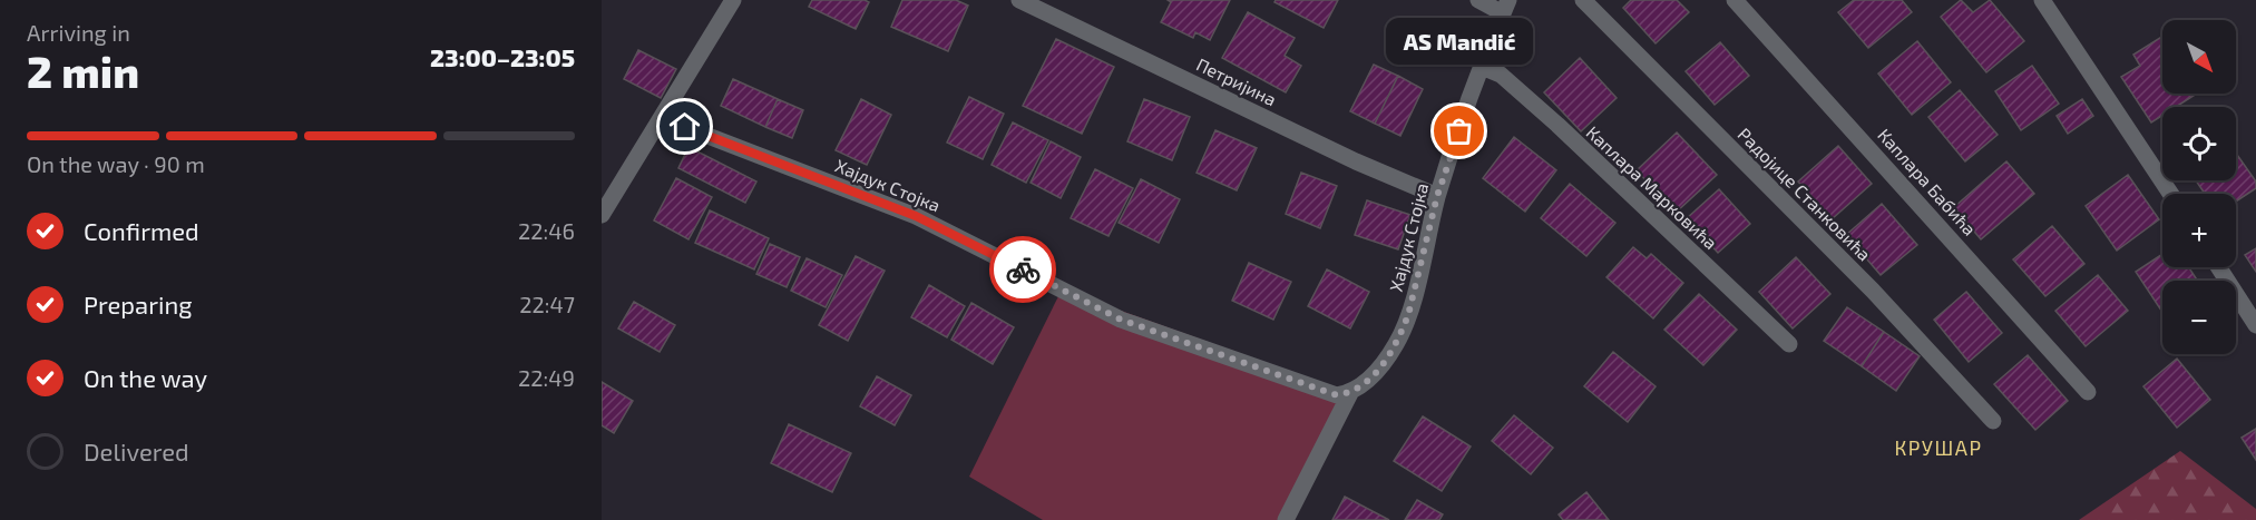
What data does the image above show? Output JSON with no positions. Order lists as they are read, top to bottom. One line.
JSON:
{"streets":{"street":["Петријина","Каплара Бабића","Хајдук Стојка","Каплара Марковића","Радојице Станковића"]},"crossings":[["Петријина","Хајдук Стојка"],["Хајдук Стојка","Каплара Марковића"]],"districts":["КРУШАР"],"places":["AS Mandić"],"north":"bottom right","page":{"heading":["2 min","Arriving in","23:00–23:05"],"bubble":"AS Mandić","map_buttons":["+","−"],"bar":"On the way · 90 m","list":[["Confirmed","22:46"],["Preparing","22:47"],["On the way","22:49"],"Delivered"]}}
